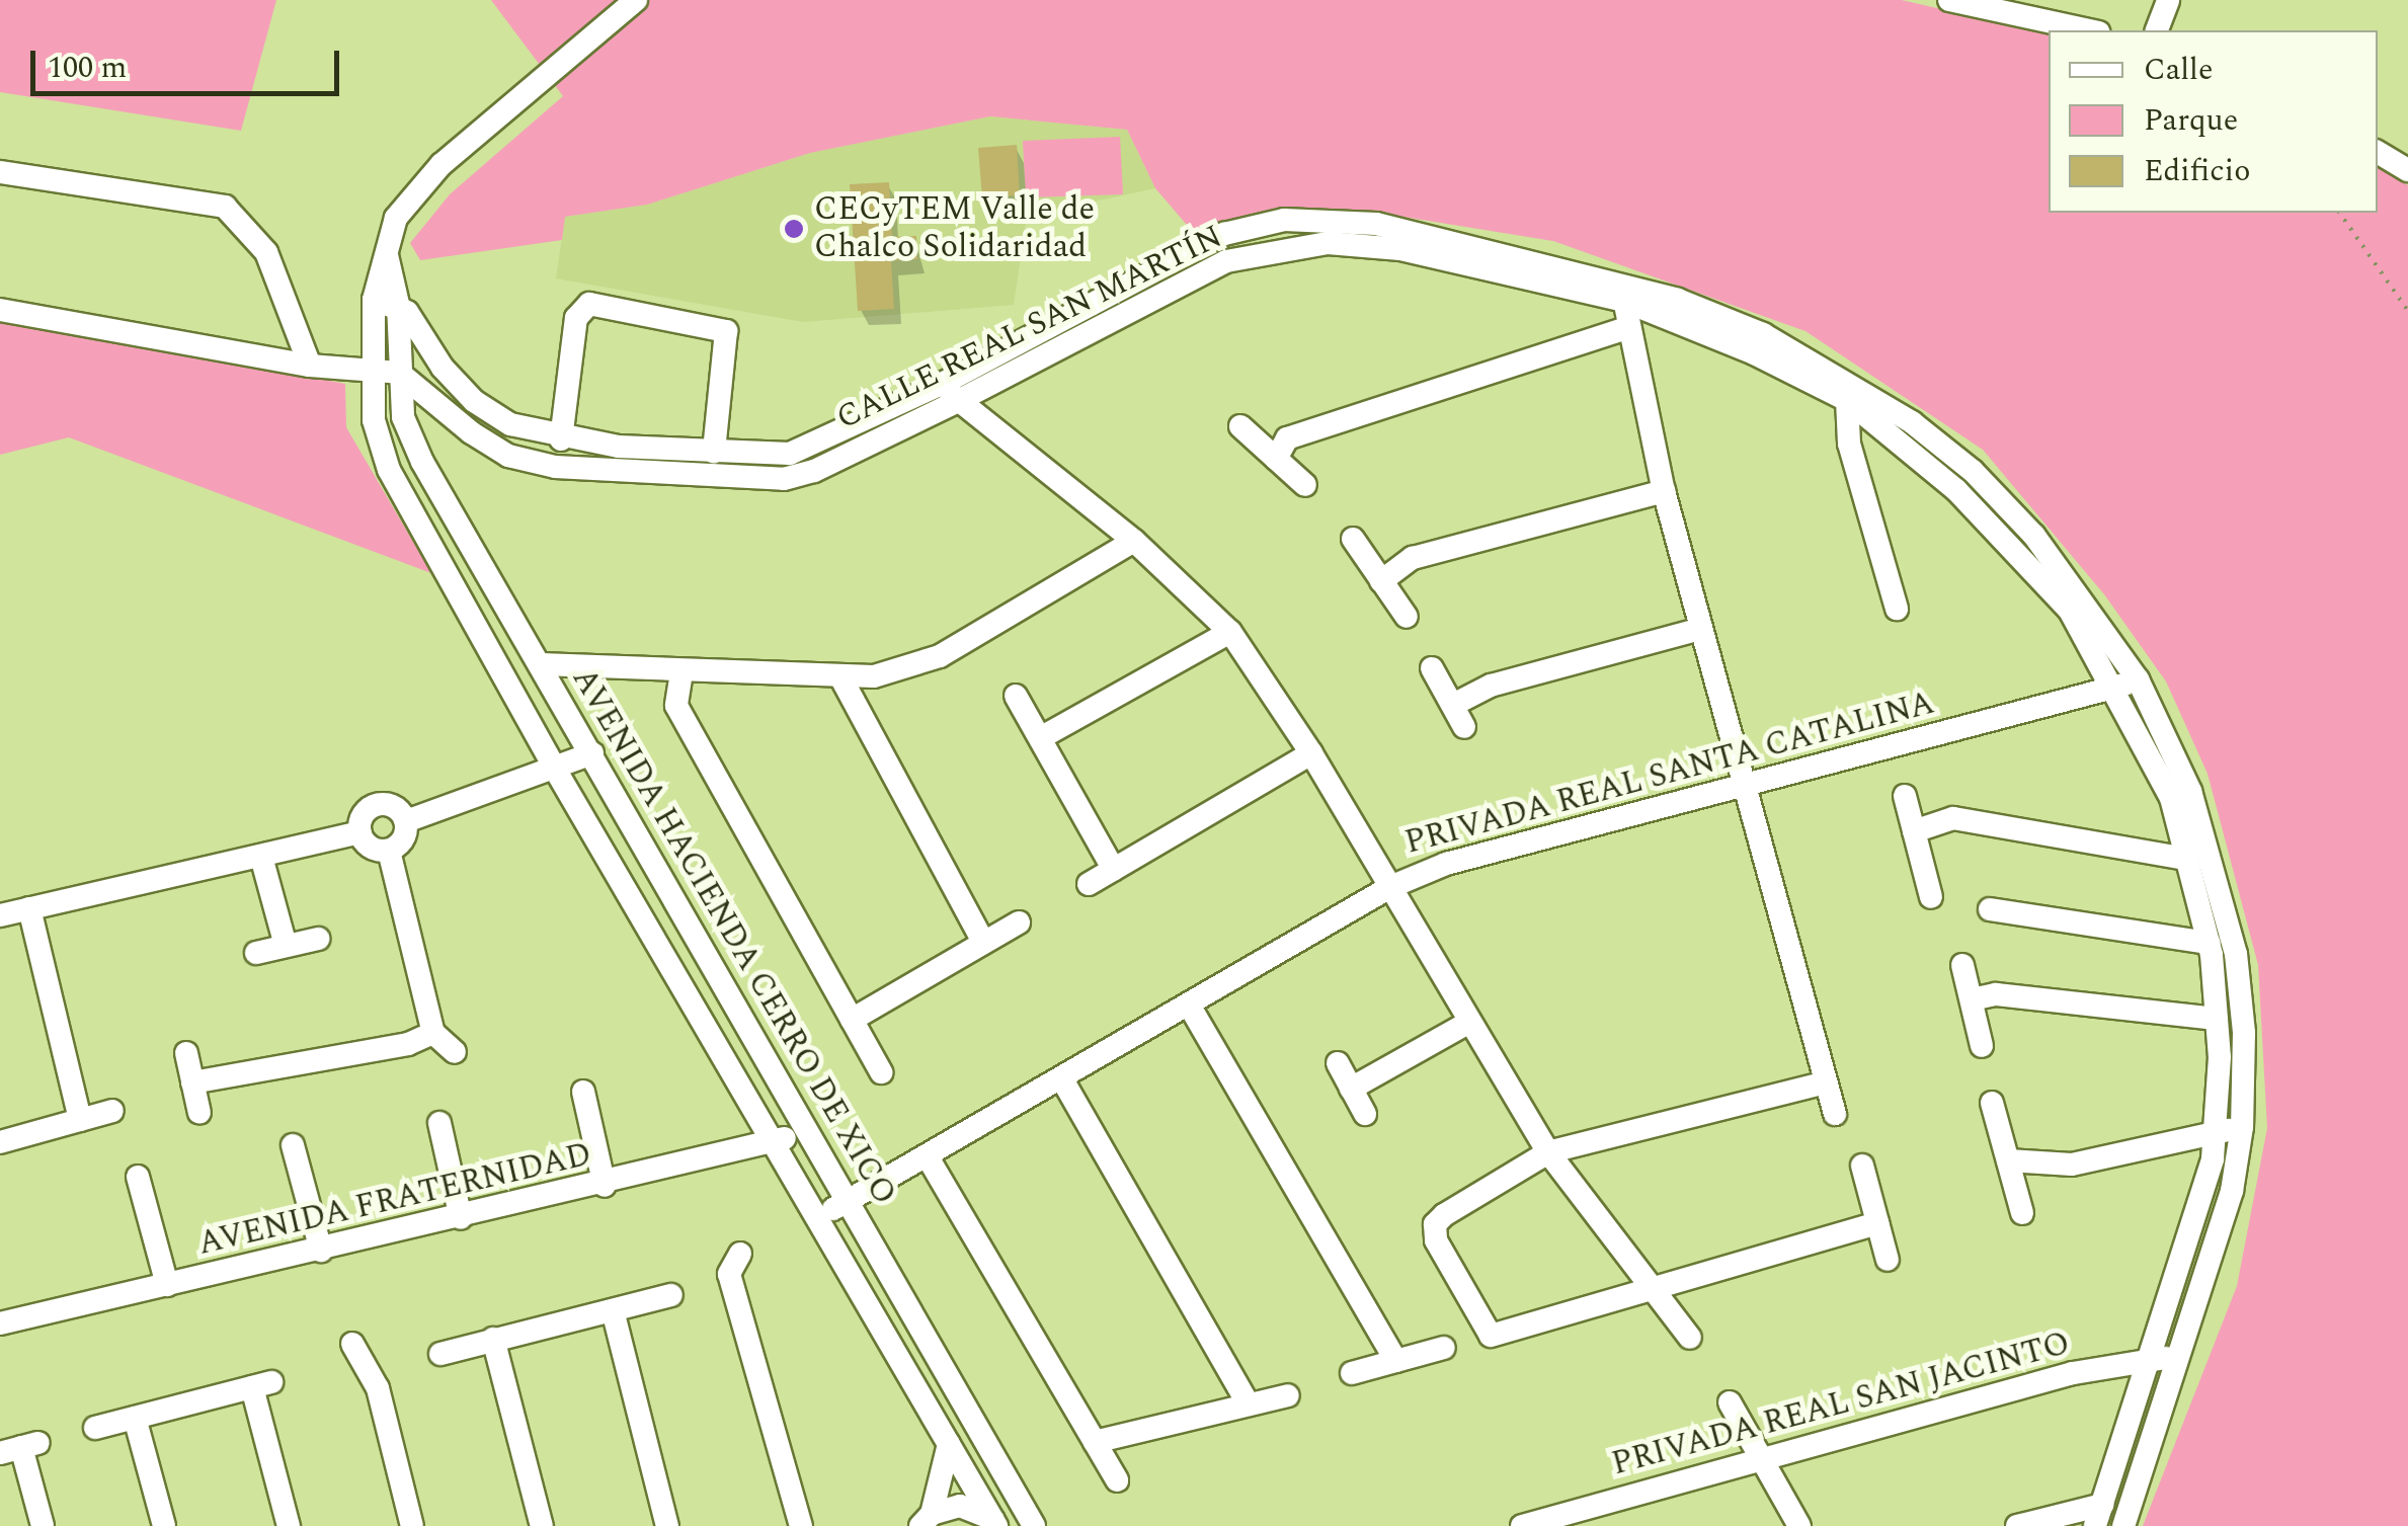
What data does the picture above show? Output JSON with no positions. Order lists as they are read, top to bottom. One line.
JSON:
{"streets":{"street":["CALLE REAL SAN MARTÍN","PRIVADA REAL SANTA CATALINA","AVENIDA HACIENDA CERRO DE XICO","AVENIDA FRATERNIDAD","PRIVADA REAL SAN JACINTO"]},"crossings":[["CALLE REAL SAN MARTÍN","PRIVADA REAL SANTA CATALINA"],["CALLE REAL SAN MARTÍN","AVENIDA HACIENDA CERRO DE XICO"],["CALLE REAL SAN MARTÍN","PRIVADA REAL SAN JACINTO"],["PRIVADA REAL SANTA CATALINA","AVENIDA HACIENDA CERRO DE XICO"],["AVENIDA HACIENDA CERRO DE XICO","AVENIDA FRATERNIDAD"]],"places":["CECyTEM Valle de Chalco Solidaridad"],"legend":["Calle","Parque","Edificio"],"scale_bar":"100 m"}
